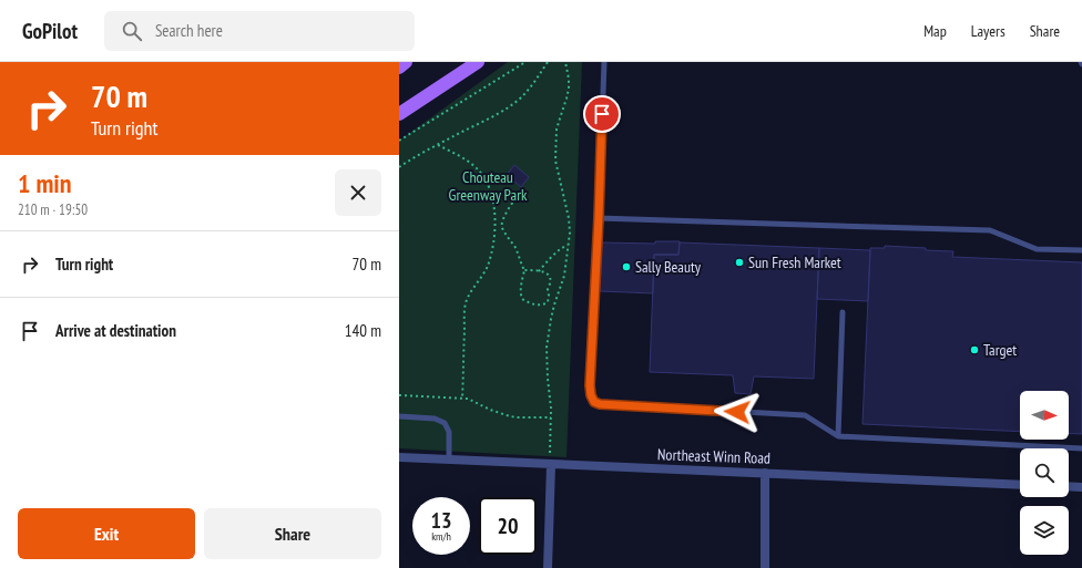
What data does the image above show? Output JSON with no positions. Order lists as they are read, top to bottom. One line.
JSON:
{"streets":{"street":["Northeast Winn Road"]},"parks":["Chouteau Greenway Park"],"places":["Sun Fresh Market","Sally Beauty","Target"],"north":"right","page":{"header":"GoPilot","search":"Search here","nav":["Map","Layers","Share"],"turn":["70 m","Turn right"],"heading":["1 min","210 m · 19:50"],"list":[{"name":"Turn right","value":"70 m"},{"name":"Arrive at destination","value":"140 m"}],"speed":"13 km/h","limit":"20","buttons":["Exit","Share"]}}
